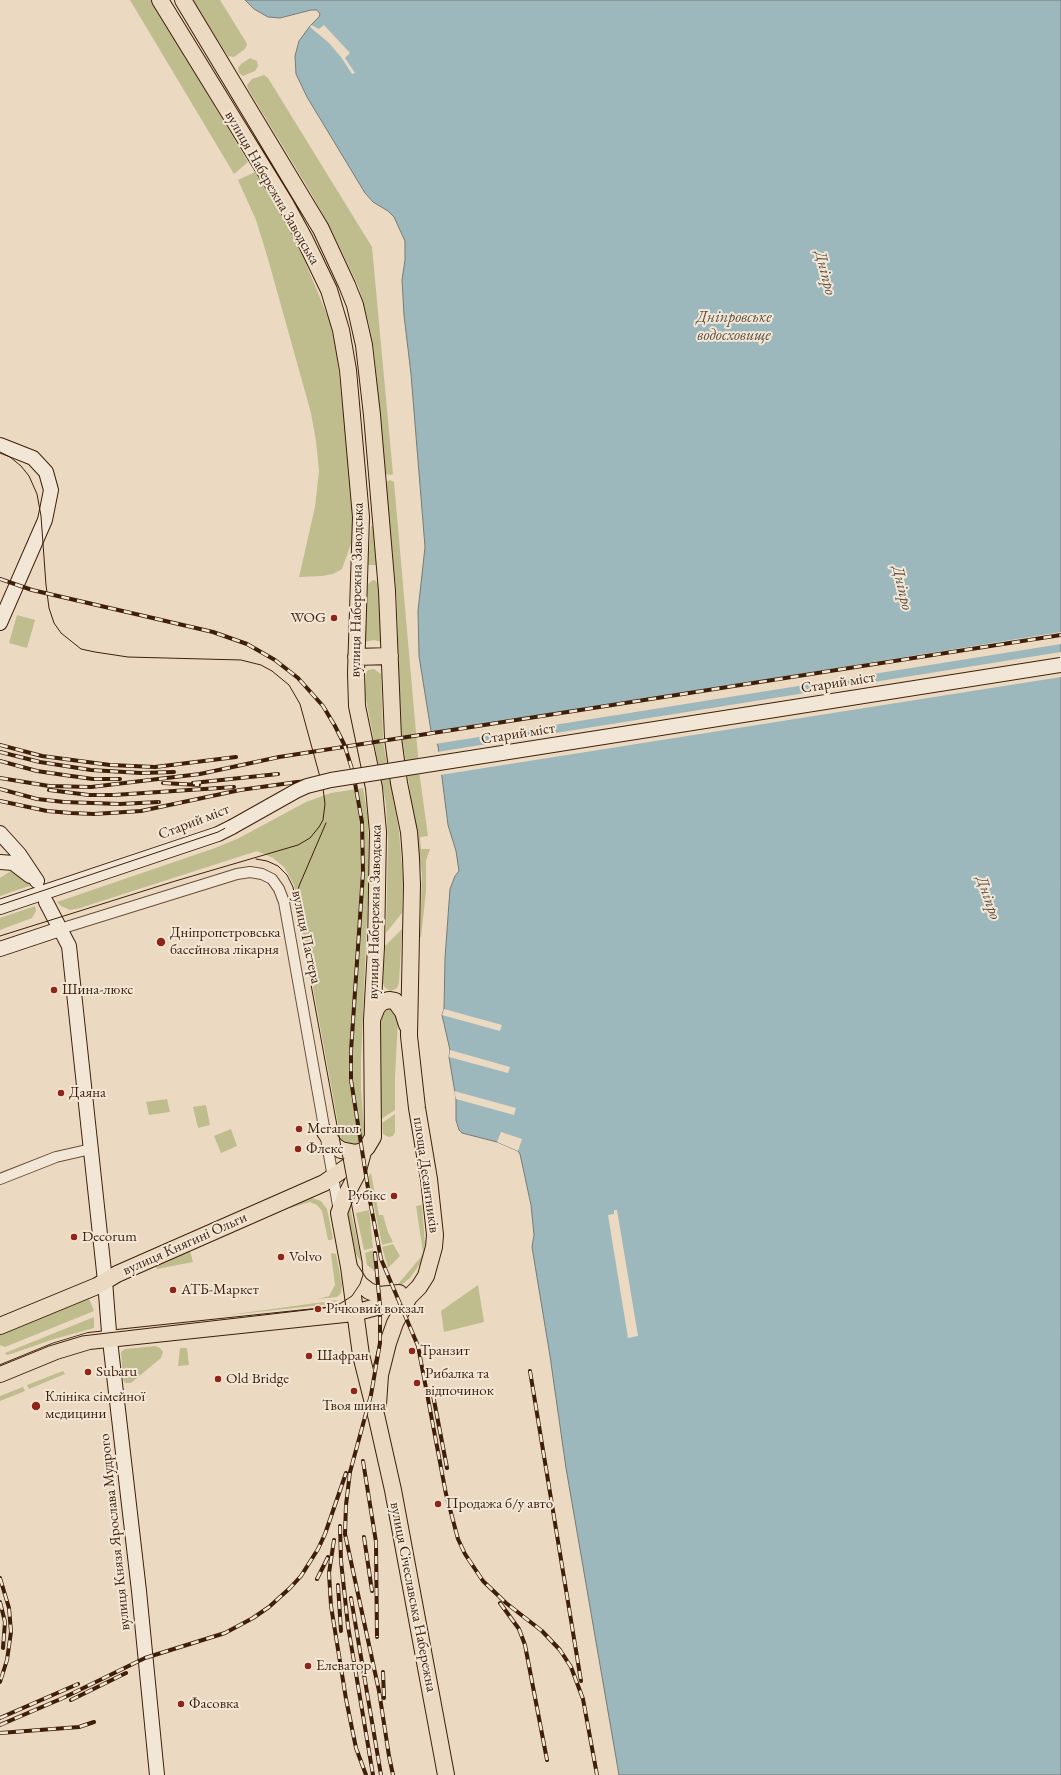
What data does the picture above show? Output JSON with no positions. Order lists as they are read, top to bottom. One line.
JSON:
{"streets":{"main road":["вулиця Набережна Заводська","Старий міст","вулиця Пастера","площа Десантників","вулиця Княгині Ольги","вулиця Князя Ярослава Мудрого","вулиця Січеславська Набережна"]},"crossings":[["вулиця Набережна Заводська","площа Десантників"],["вулиця Набережна Заводська","вулиця Княгині Ольги"],["вулиця Пастера","вулиця Княгині Ольги"],["вулиця Пастера","вулиця Князя Ярослава Мудрого"],["площа Десантників","вулиця Січеславська Набережна"],["вулиця Княгині Ольги","вулиця Князя Ярослава Мудрого"]],"water":["Дніпро","Дніпровське водосховище"],"places":["WOG","Дніпропетровська басейнова лікарня","Шина-люкс","Даяна","Мегапол","Флекс","Рубікс","Decorum","Volvo","АТБ-Маркет","Річковий вокзал","Транзит","Шафран","Subaru","Old Bridge","Рибалка та відпочинок","Твоя шина","Клініка сімейної медицини","Продажа б/у авто","Елеватор","Фасовка"]}
